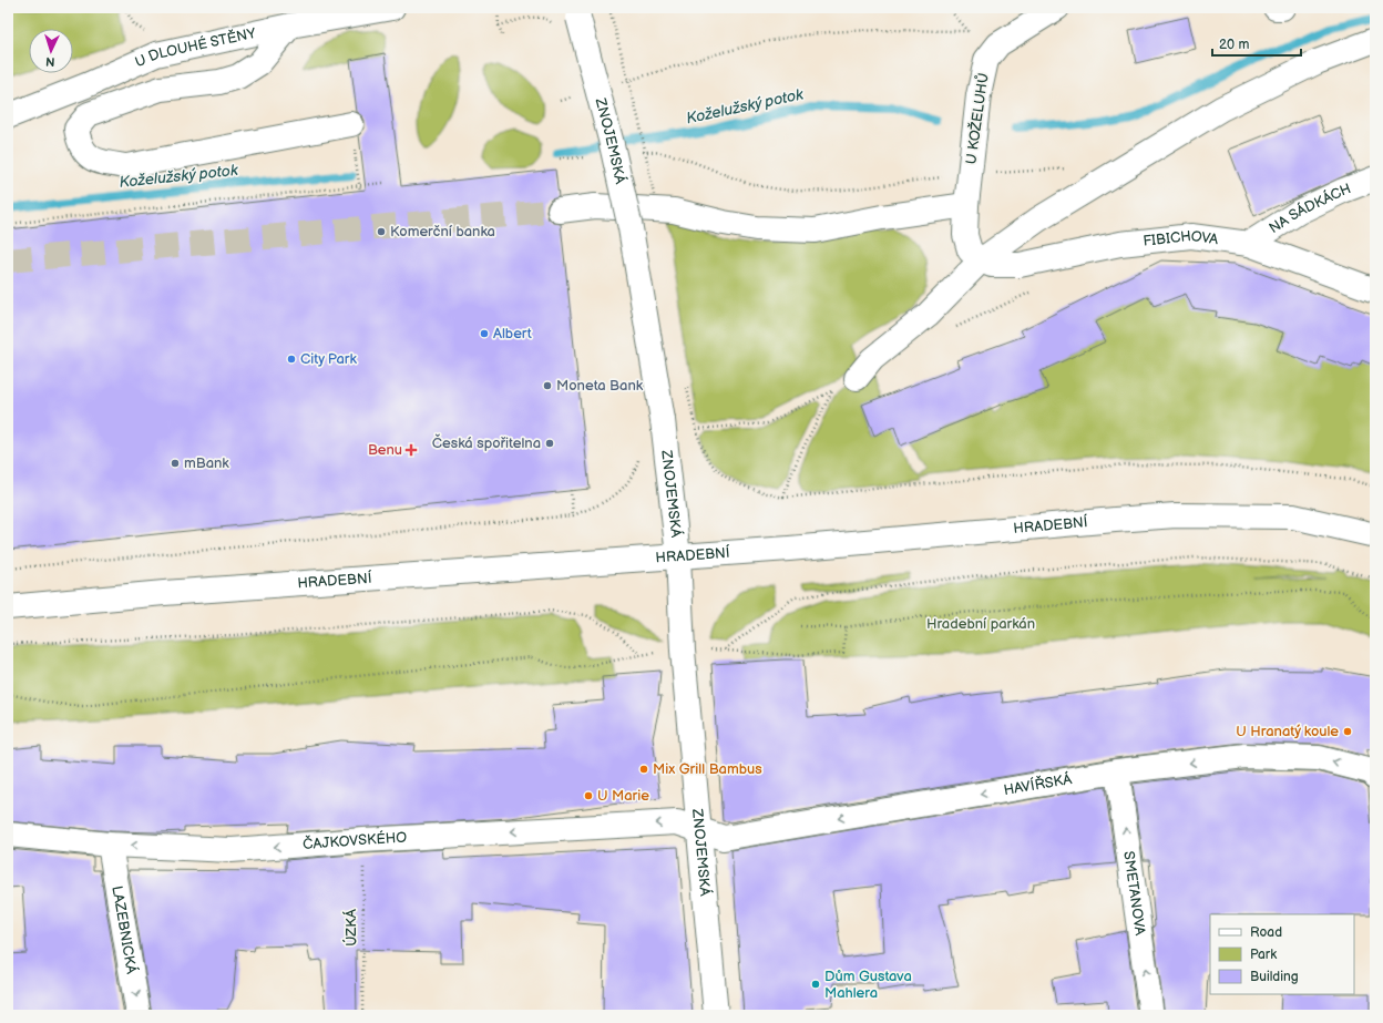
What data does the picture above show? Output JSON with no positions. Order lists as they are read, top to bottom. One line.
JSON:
{"streets":{"street":["U DLOUHÉ STĚNY","U KOŽELUHŮ","ZNOJEMSKÁ","NA SÁDKÁCH","FIBICHOVA","HRADEBNÍ","HAVÍŘSKÁ","ČAJKOVSKÉHO","SMETANOVA","LAZEBNICKÁ"],"path":["ÚZKÁ"]},"crossings":[["U KOŽELUHŮ","FIBICHOVA"],["ZNOJEMSKÁ","HRADEBNÍ"],["ZNOJEMSKÁ","HAVÍŘSKÁ"],["ZNOJEMSKÁ","ČAJKOVSKÉHO"],["NA SÁDKÁCH","FIBICHOVA"],["HAVÍŘSKÁ","ČAJKOVSKÉHO"],["HAVÍŘSKÁ","SMETANOVA"],["ČAJKOVSKÉHO","ÚZKÁ"],["ČAJKOVSKÉHO","LAZEBNICKÁ"]],"one_way":["HAVÍŘSKÁ","ČAJKOVSKÉHO","SMETANOVA","LAZEBNICKÁ"],"water":["Koželužský potok"],"parks":["Hradební parkán"],"places":{"other":["Komerční banka","Albert","City Park","Moneta Bank","Česká spořitelna","mBank","U Hranatý koule","Mix Grill Bambus","U Marie","Dům Gustava Mahlera"],"health":["Benu"]},"legend":["Road","Park","Building"],"scale_bar":"20 m","north":"bottom"}
